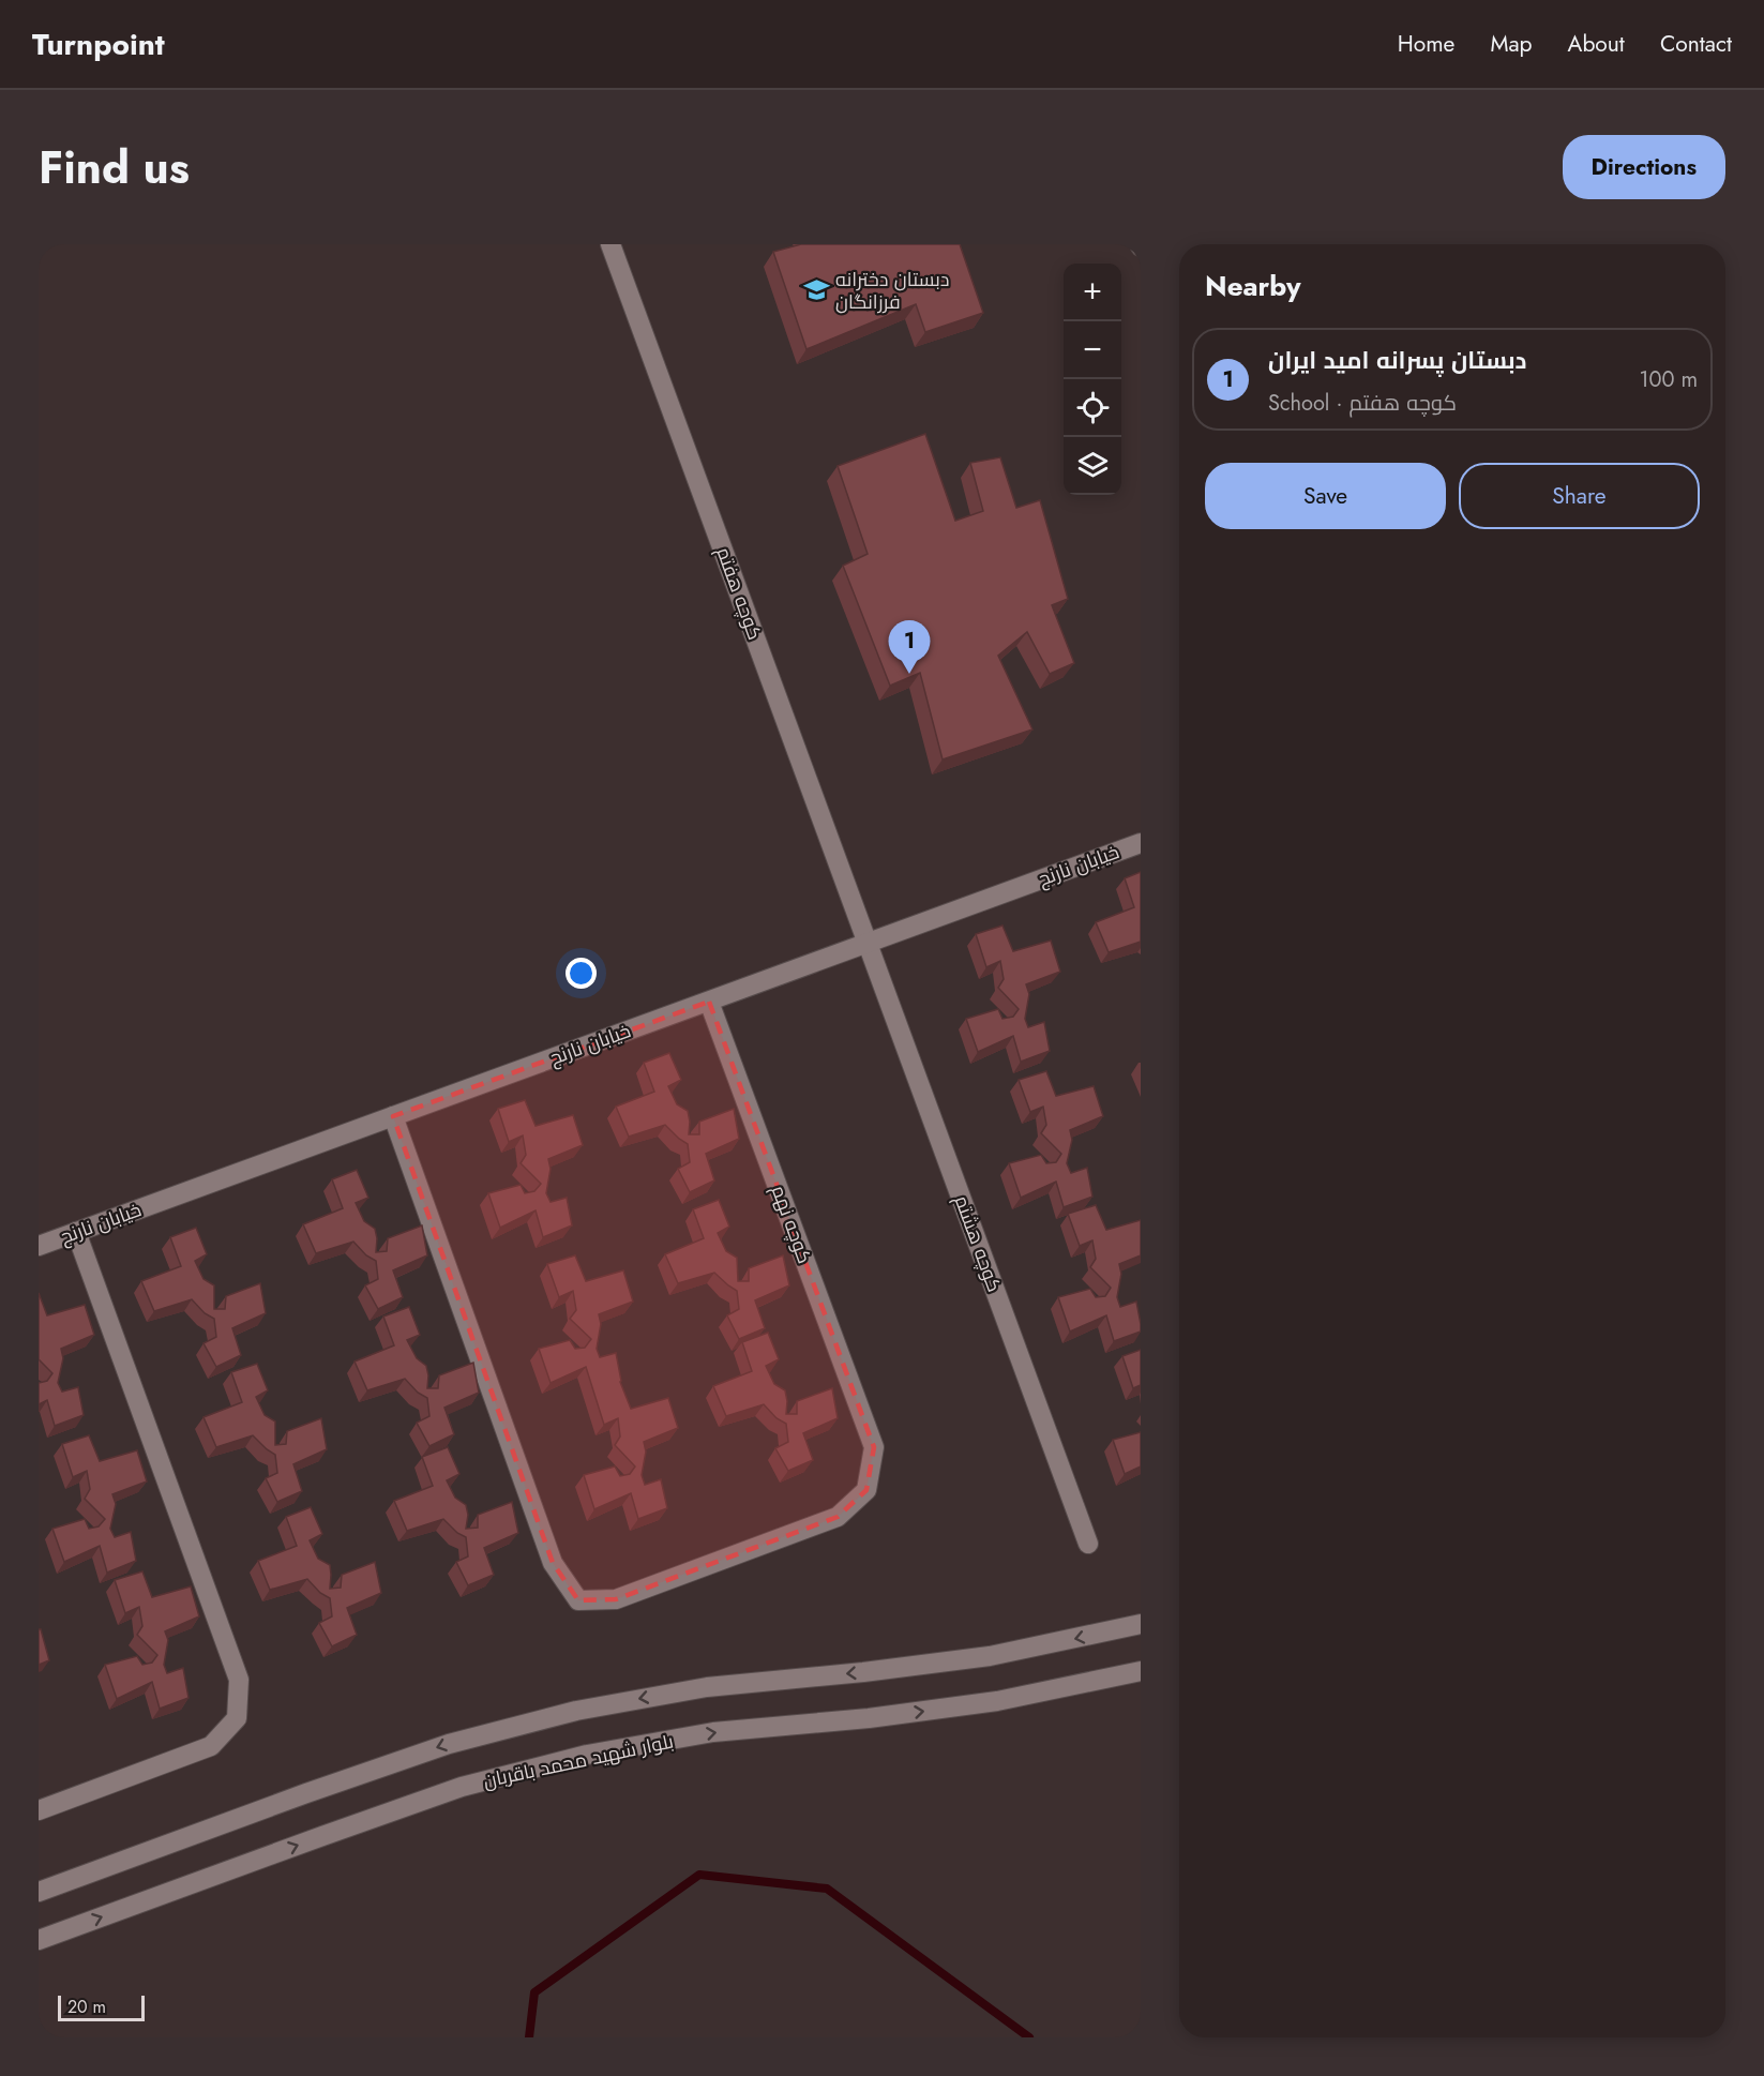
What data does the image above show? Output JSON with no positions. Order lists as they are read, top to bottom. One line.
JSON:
{"streets":{"street":["کوچه هفتم","خیابان نارنج","کوچه نهم","کوچه هشتم","بلوار شهید محمد باقربان"]},"crossings":[["کوچه هفتم","خیابان نارنج"],["کوچه هفتم","کوچه هشتم"],["خیابان نارنج","کوچه نهم"],["خیابان نارنج","کوچه هشتم"]],"places":{"school or university":["دبستان دخترانه فرزانگان"]},"scale_bar":"20 m","page":{"header":"Turnpoint","nav":["Home","Map","About","Contact"],"title":"Find us","buttons":["Directions",["Save","Share"]],"heading":"Nearby","map_buttons":["+","−"],"list":[{"mark":"1","name":"دبستان پسرانه امید ایران","note":"School · کوچه هفتم","value":"100 m"}],"pins":"1","scale":"20 m"}}
